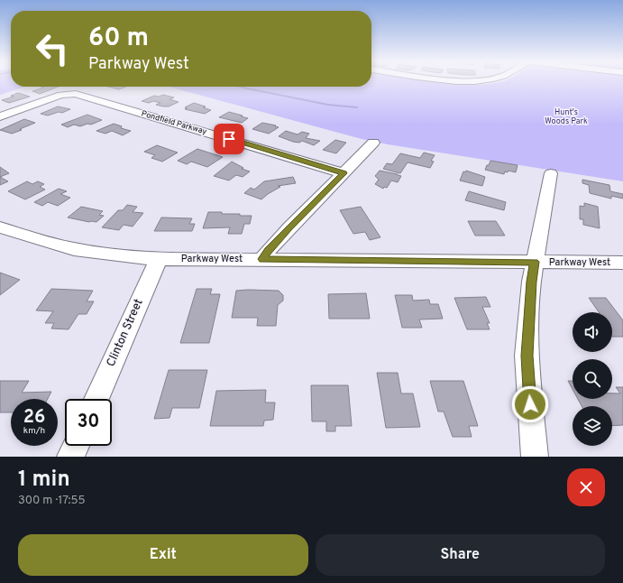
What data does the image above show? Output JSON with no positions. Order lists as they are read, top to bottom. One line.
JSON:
{"streets":{"street":["Pondfield Parkway","Parkway West","Clinton Street"]},"crossings":[["Parkway West","Clinton Street"]],"parks":["Hunt's Woods Park"],"page":{"turn":["60 m","Parkway West"],"speed":"26 km/h","limit":"30","heading":["1 min","300 m · 17:55"],"buttons":["Exit","Share"]}}
